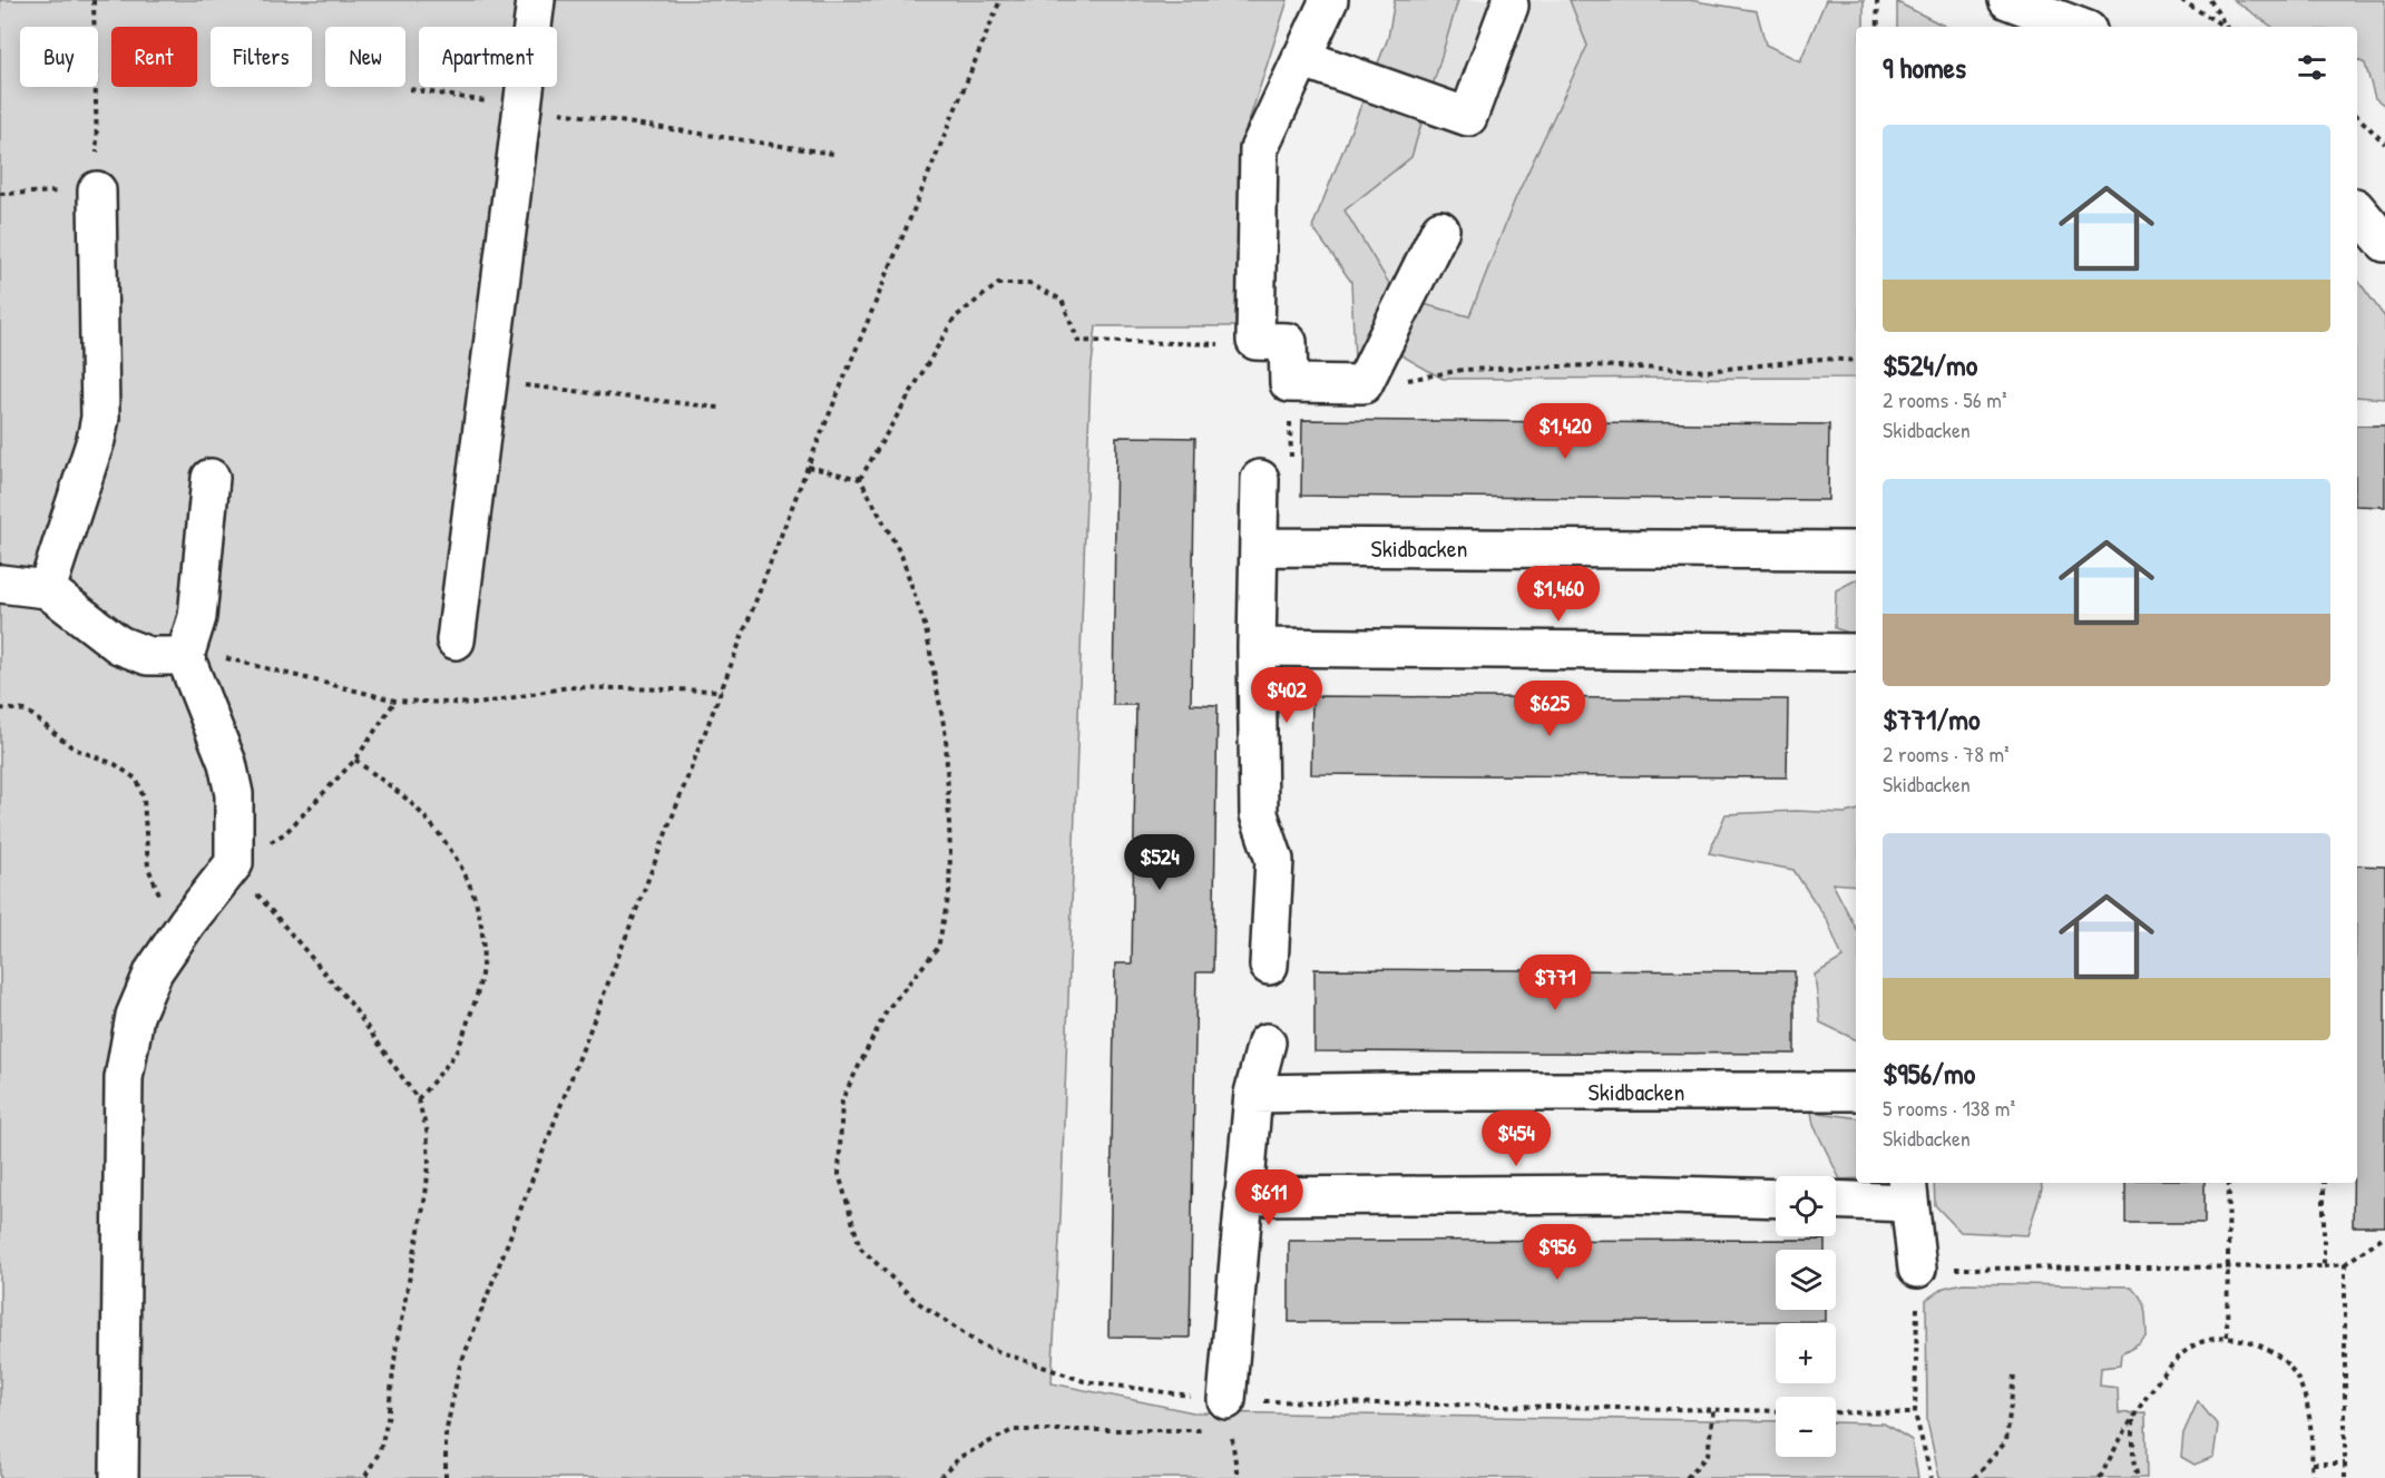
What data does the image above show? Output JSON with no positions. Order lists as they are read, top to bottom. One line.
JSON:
{"streets":{"street":["Skidbacken"]},"page":{"chip":["Buy","Rent","Filters","New","Apartment"],"heading":"9 homes","list":[{"name":"$524/mo","note":"2 rooms · 56 m² · Skidbacken"},{"name":"$771/mo","note":"2 rooms · 78 m² · Skidbacken"},{"name":"$956/mo","note":"5 rooms · 138 m² · Skidbacken"}],"price":["$1,420","$1,460","$402","$625","$524","$771","$454","$611","$956"],"map_buttons":["+","−"]}}
